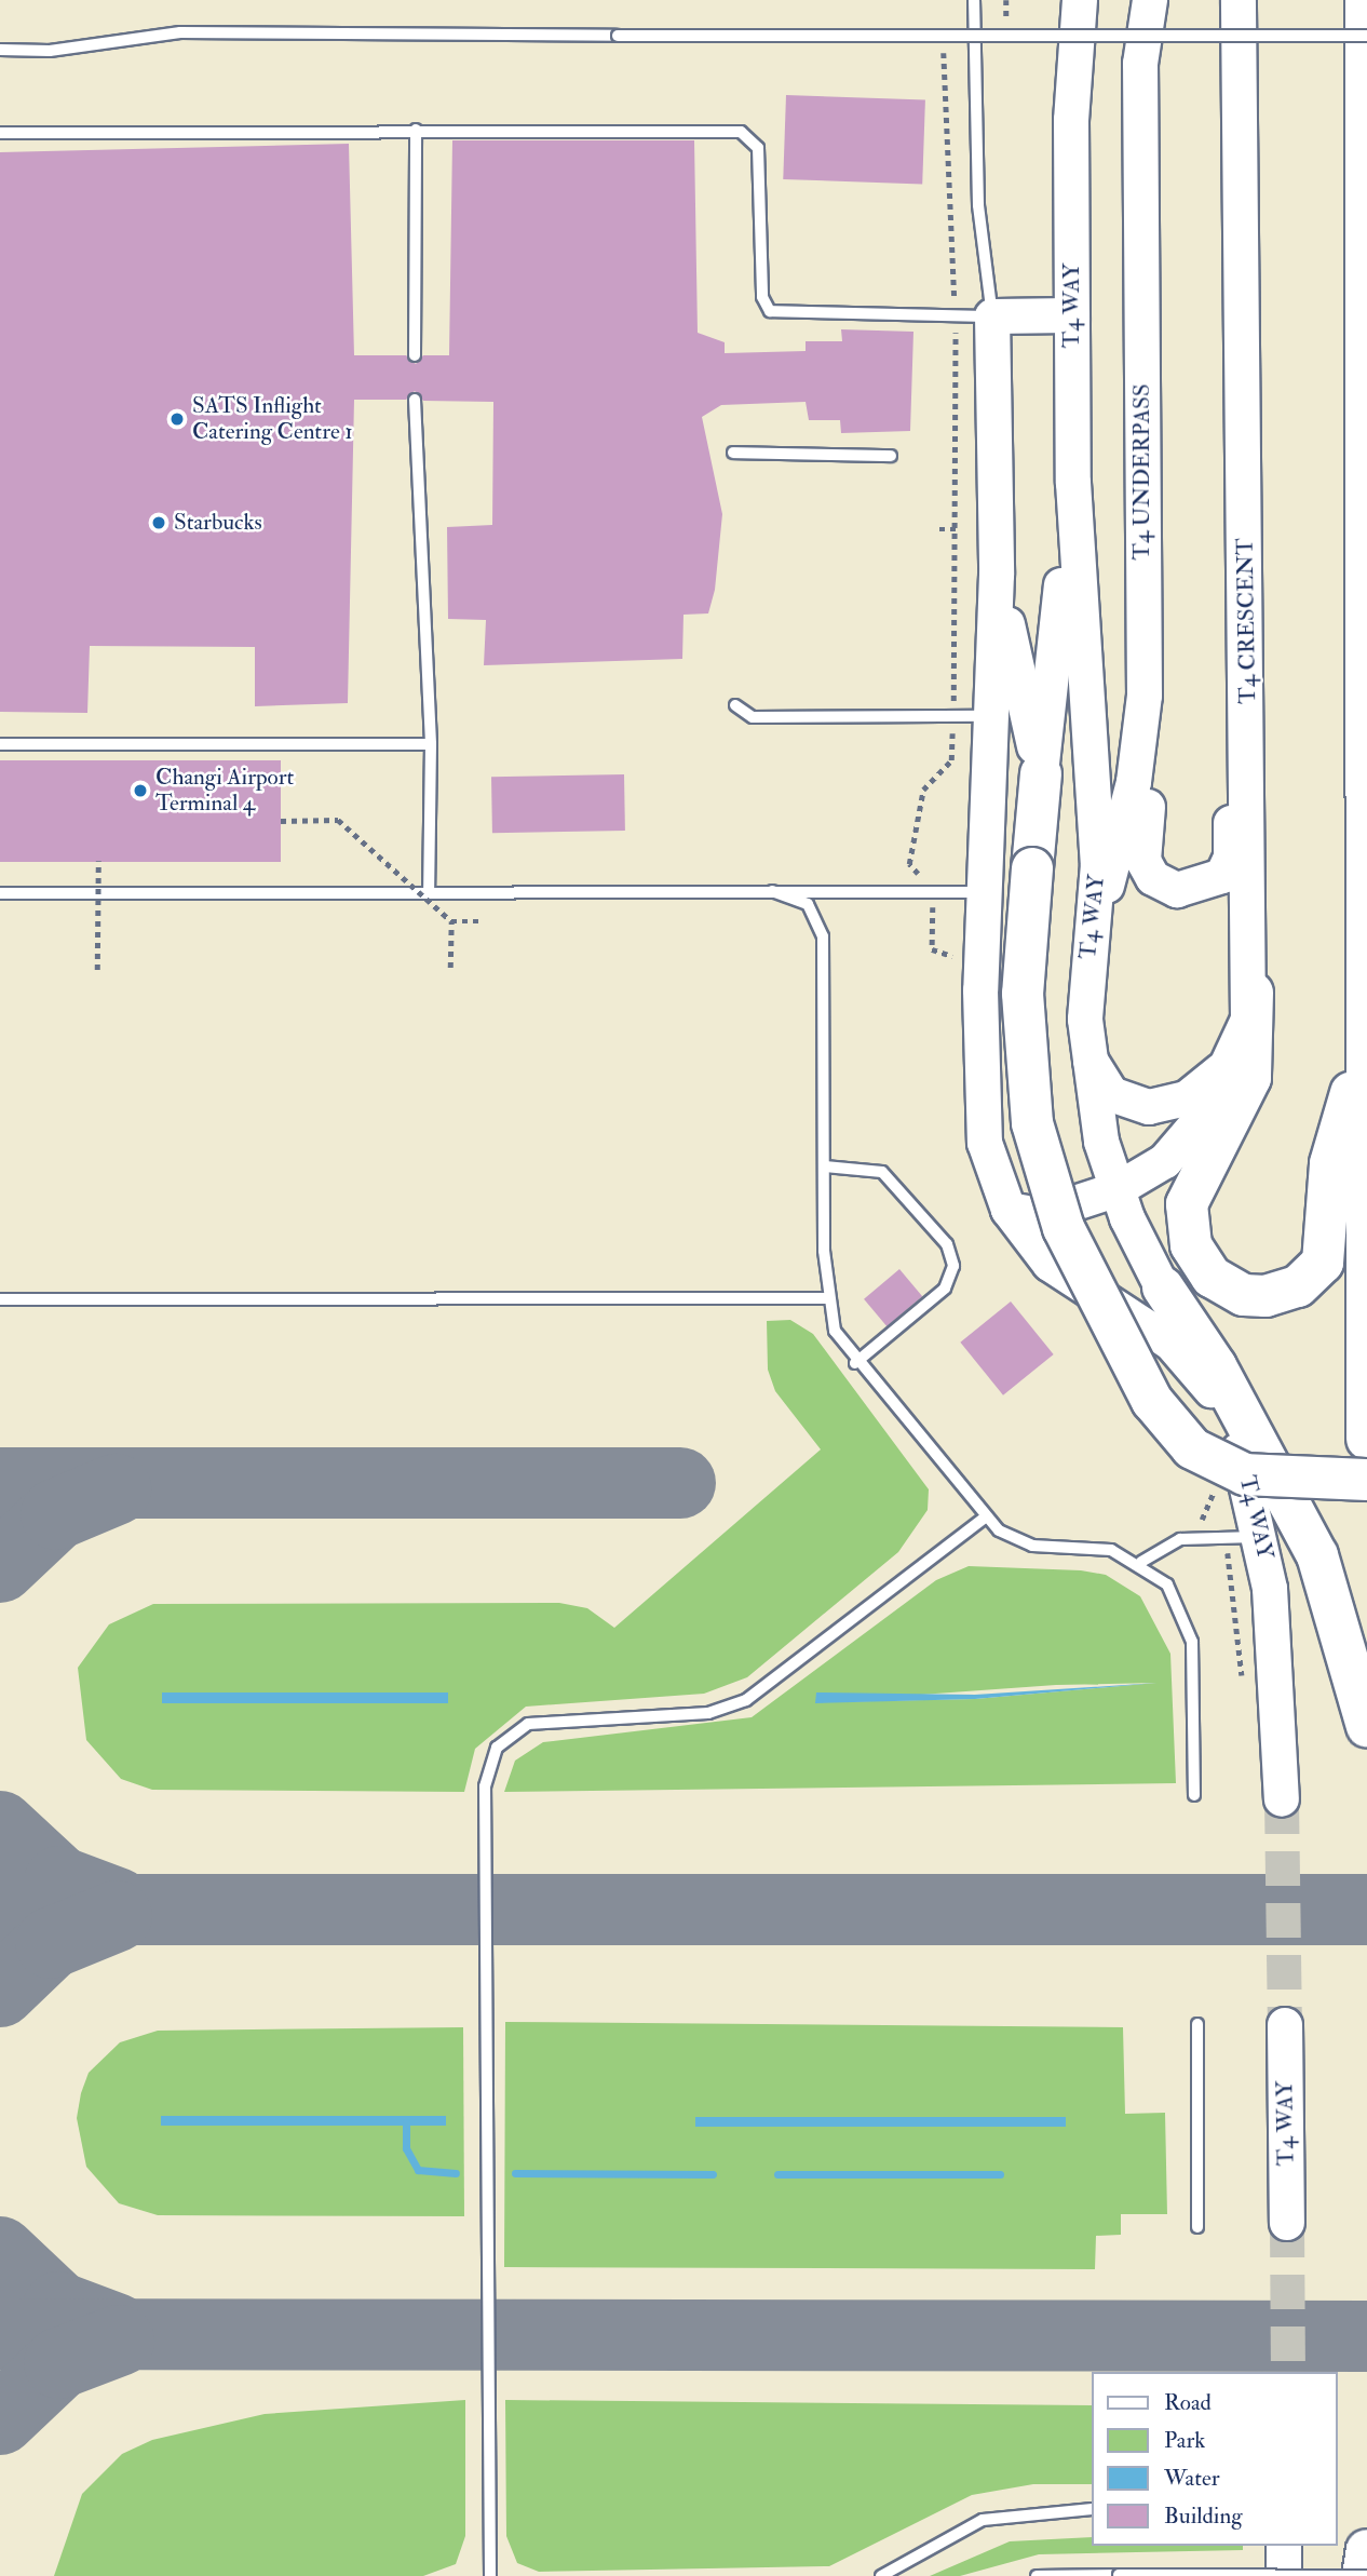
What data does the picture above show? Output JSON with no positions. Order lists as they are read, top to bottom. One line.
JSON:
{"streets":{"main road":["T4 WAY","T4 UNDERPASS","T4 CRESCENT"]},"crossings":[["T4 WAY","T4 UNDERPASS"],["T4 WAY","T4 CRESCENT"]],"places":["SATS Inflight Catering Centre 1","Starbucks","Changi Airport Terminal 4"],"legend":["Road","Park","Water","Building"]}
